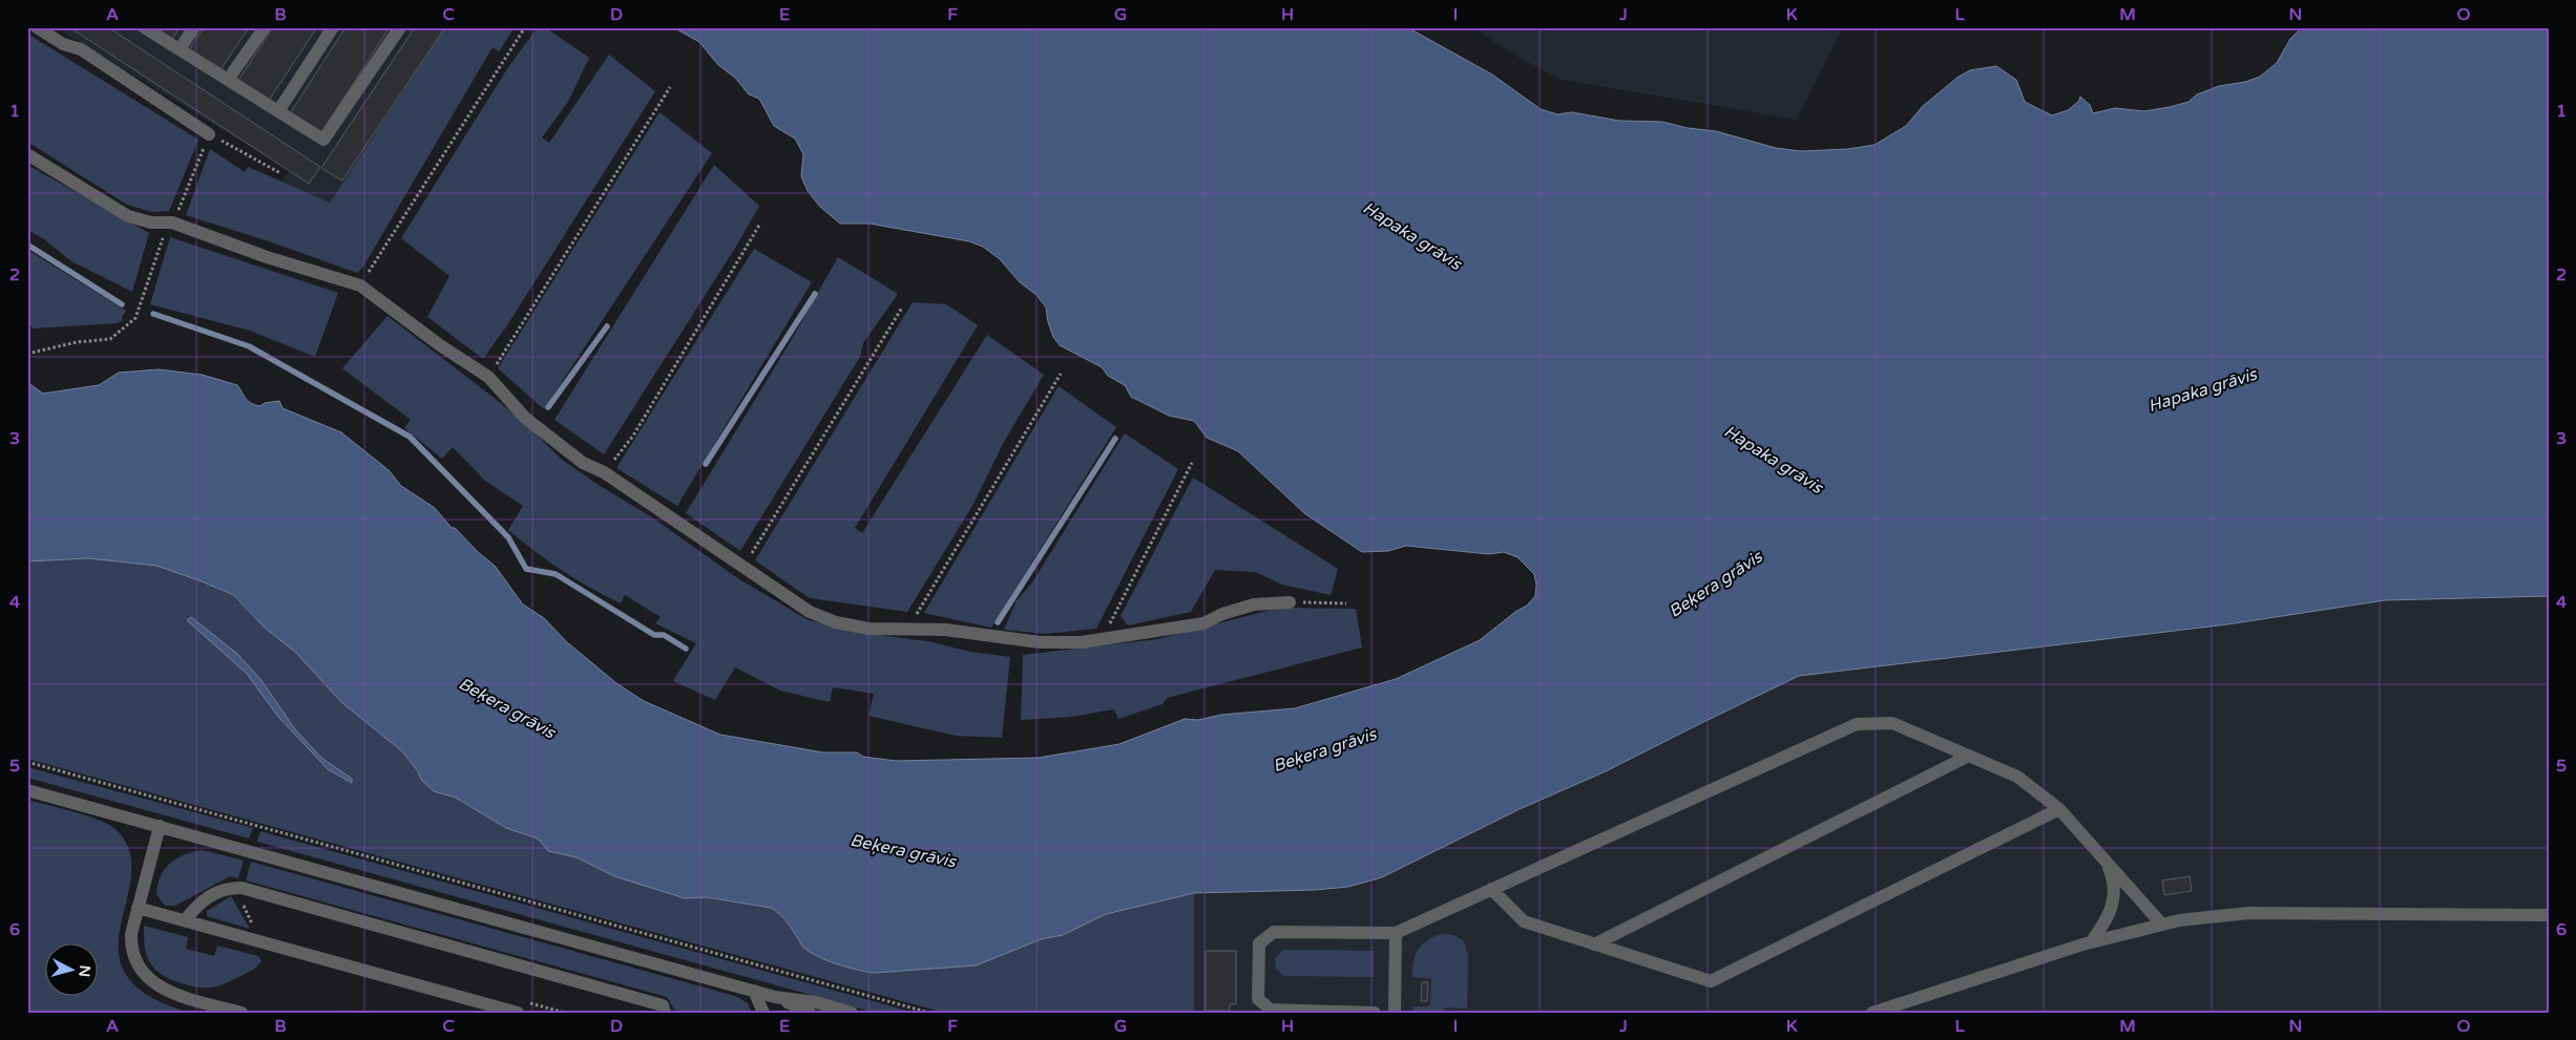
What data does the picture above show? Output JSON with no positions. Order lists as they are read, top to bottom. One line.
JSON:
{"water":["Hapaka grāvis","Beķera grāvis"],"north":"right","grid":{"columns":["A","B","C","D","E","F","G","H","I","J","K","L","M","N","O"],"rows":["1","2","3","4","5","6"]}}
